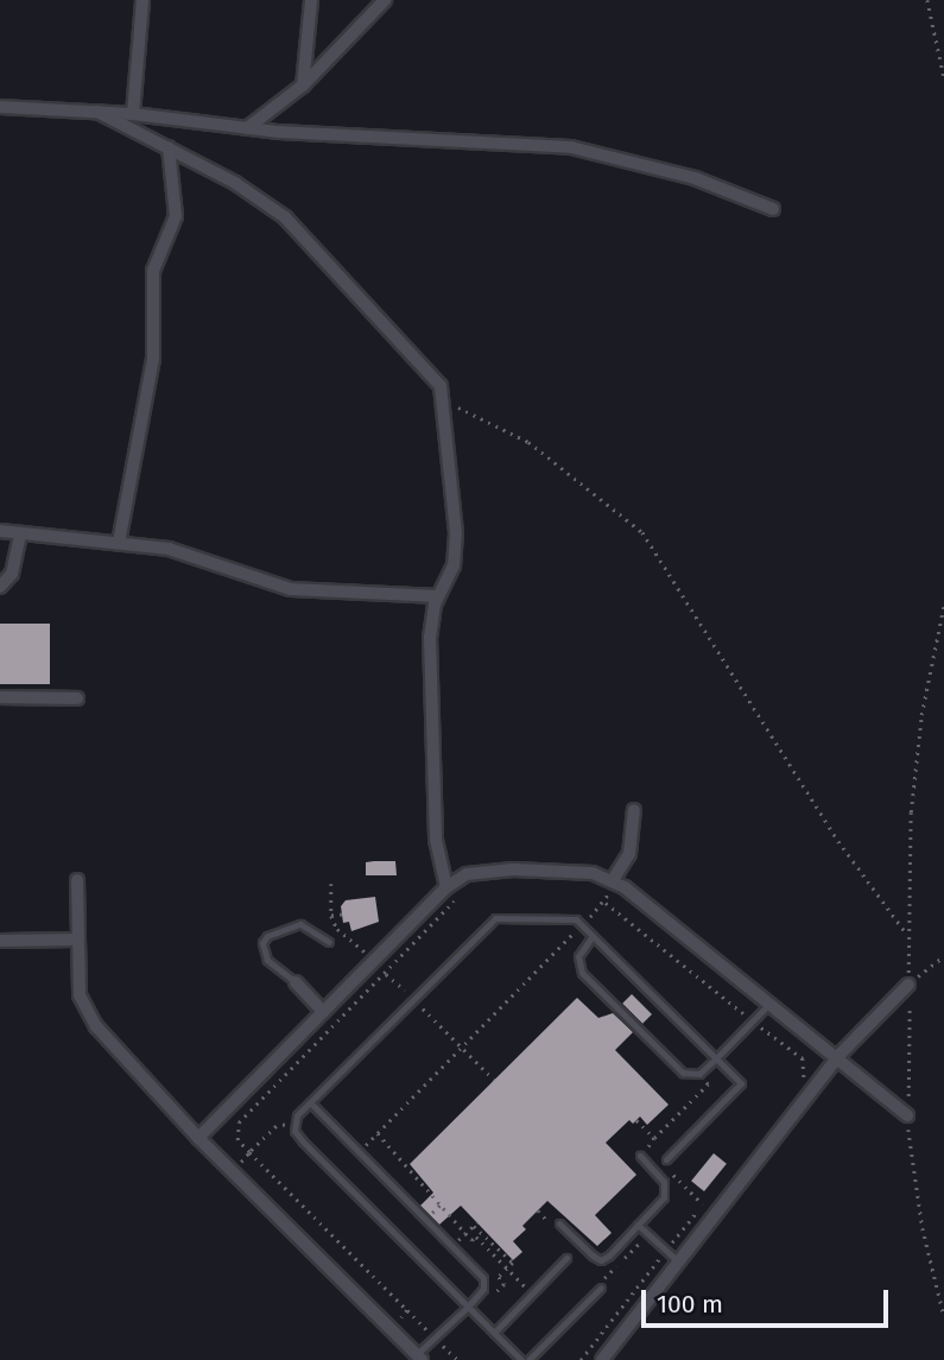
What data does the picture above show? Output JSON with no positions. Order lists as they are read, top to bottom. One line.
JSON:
{"scale_bar":"100 m"}
